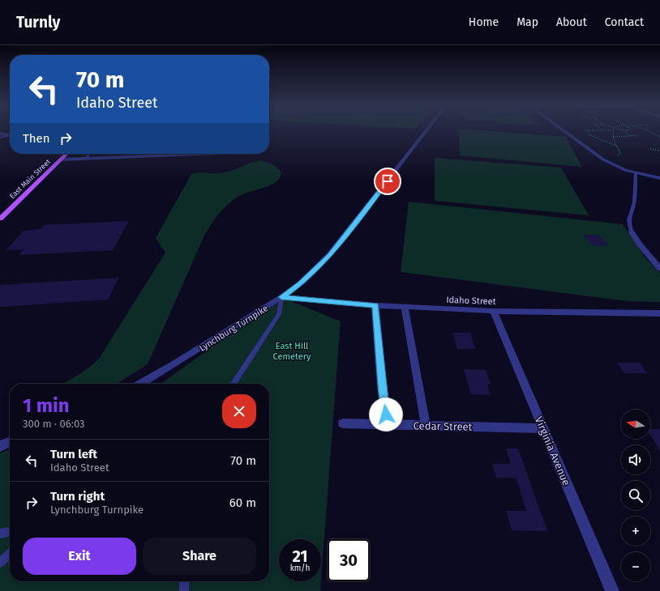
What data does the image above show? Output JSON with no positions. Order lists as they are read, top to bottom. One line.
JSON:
{"streets":{"main road":["East Main Street"],"street":["Idaho Street","Lynchburg Turnpike","Cedar Street","Virginia Avenue"]},"crossings":[["Idaho Street","Lynchburg Turnpike"],["Idaho Street","Virginia Avenue"],["Cedar Street","Virginia Avenue"]],"parks":["East Hill Cemetery"],"north":"left","page":{"header":"Turnly","nav":["Home","Map","About","Contact"],"turn":["70 m","Idaho Street"],"then":"Then","heading":["1 min","300 m · 06:03"],"map_buttons":["+","−"],"list":[{"name":"Turn left","note":"Idaho Street","value":"70 m"},{"name":"Turn right","note":"Lynchburg Turnpike","value":"60 m"}],"buttons":["Exit","Share"],"speed":"21 km/h","limit":"30"}}
